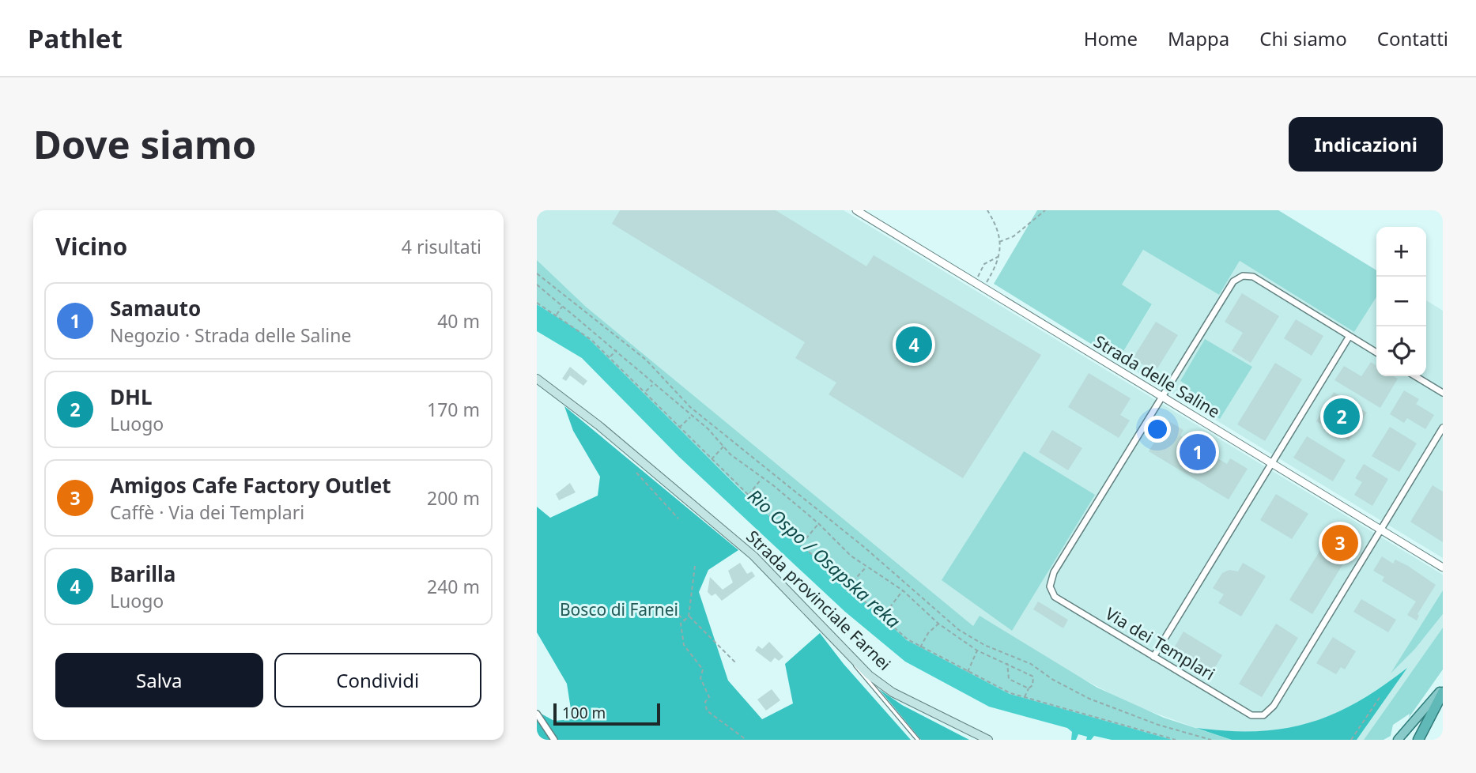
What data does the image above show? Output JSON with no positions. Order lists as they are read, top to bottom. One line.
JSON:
{"streets":{"main road":["Strada provinciale Farnei"],"street":["Strada delle Saline","Via dei Templari"]},"crossings":[["Strada delle Saline","Via dei Templari"]],"water":["Rio Ospo / Osapska reka"],"parks":["Bosco di Farnei"],"scale_bar":"100 m","page":{"header":"Pathlet","nav":["Home","Mappa","Chi siamo","Contatti"],"buttons":["Indicazioni",["Salva","Condividi"]],"title":"Dove siamo","heading":["Vicino","4 risultati"],"map_buttons":["+","−"],"list":[{"mark":"1","name":"Samauto","note":"Negozio · Strada delle Saline","value":"40 m"},{"mark":"2","name":"DHL","note":"Luogo","value":"170 m"},{"mark":"3","name":"Amigos Cafe Factory Outlet","note":"Caffè · Via dei Templari","value":"200 m"},{"mark":"4","name":"Barilla","note":"Luogo","value":"240 m"}],"pins":["4","2","1","3"],"scale":"100 m"}}
